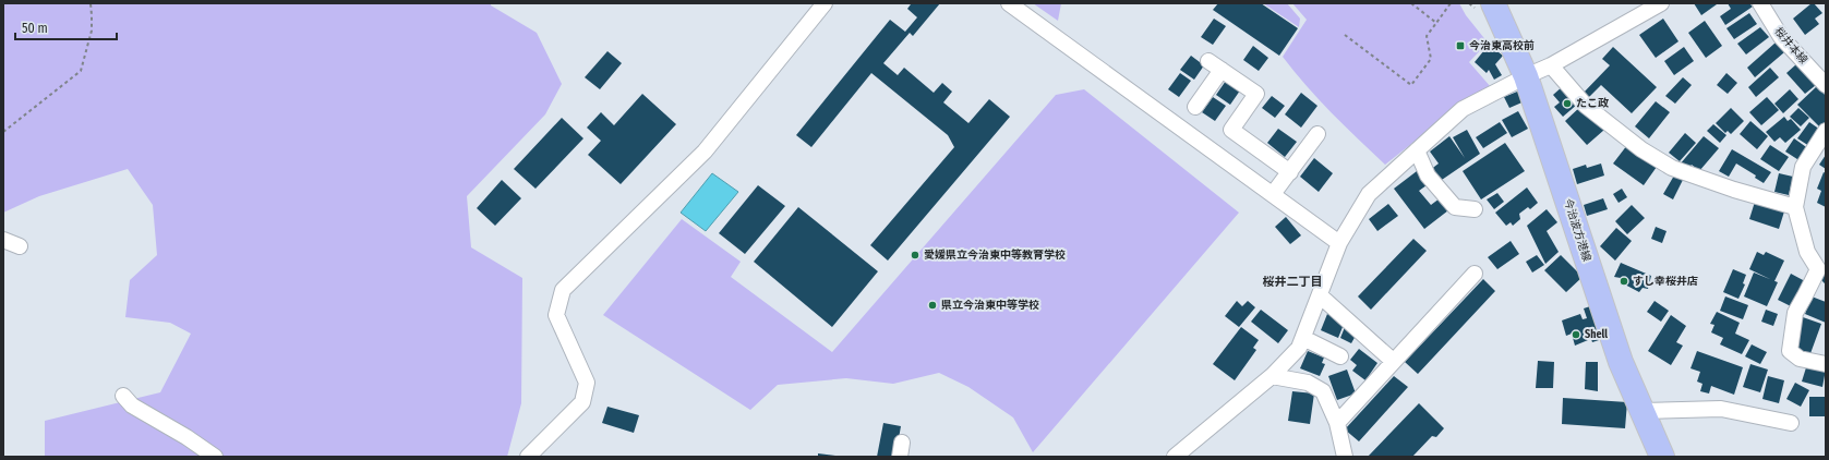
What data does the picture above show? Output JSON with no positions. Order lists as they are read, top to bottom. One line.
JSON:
{"streets":{"main road":["今治波方港線"],"street":["桜井本線"]},"districts":["桜井二丁目"],"places":{"transit":["今治東高校前"],"other":["たこ政","愛媛県立今治東中等教育学校","すし幸桜井店","県立今治東中等学校","Shell"]},"scale_bar":"50 m"}
